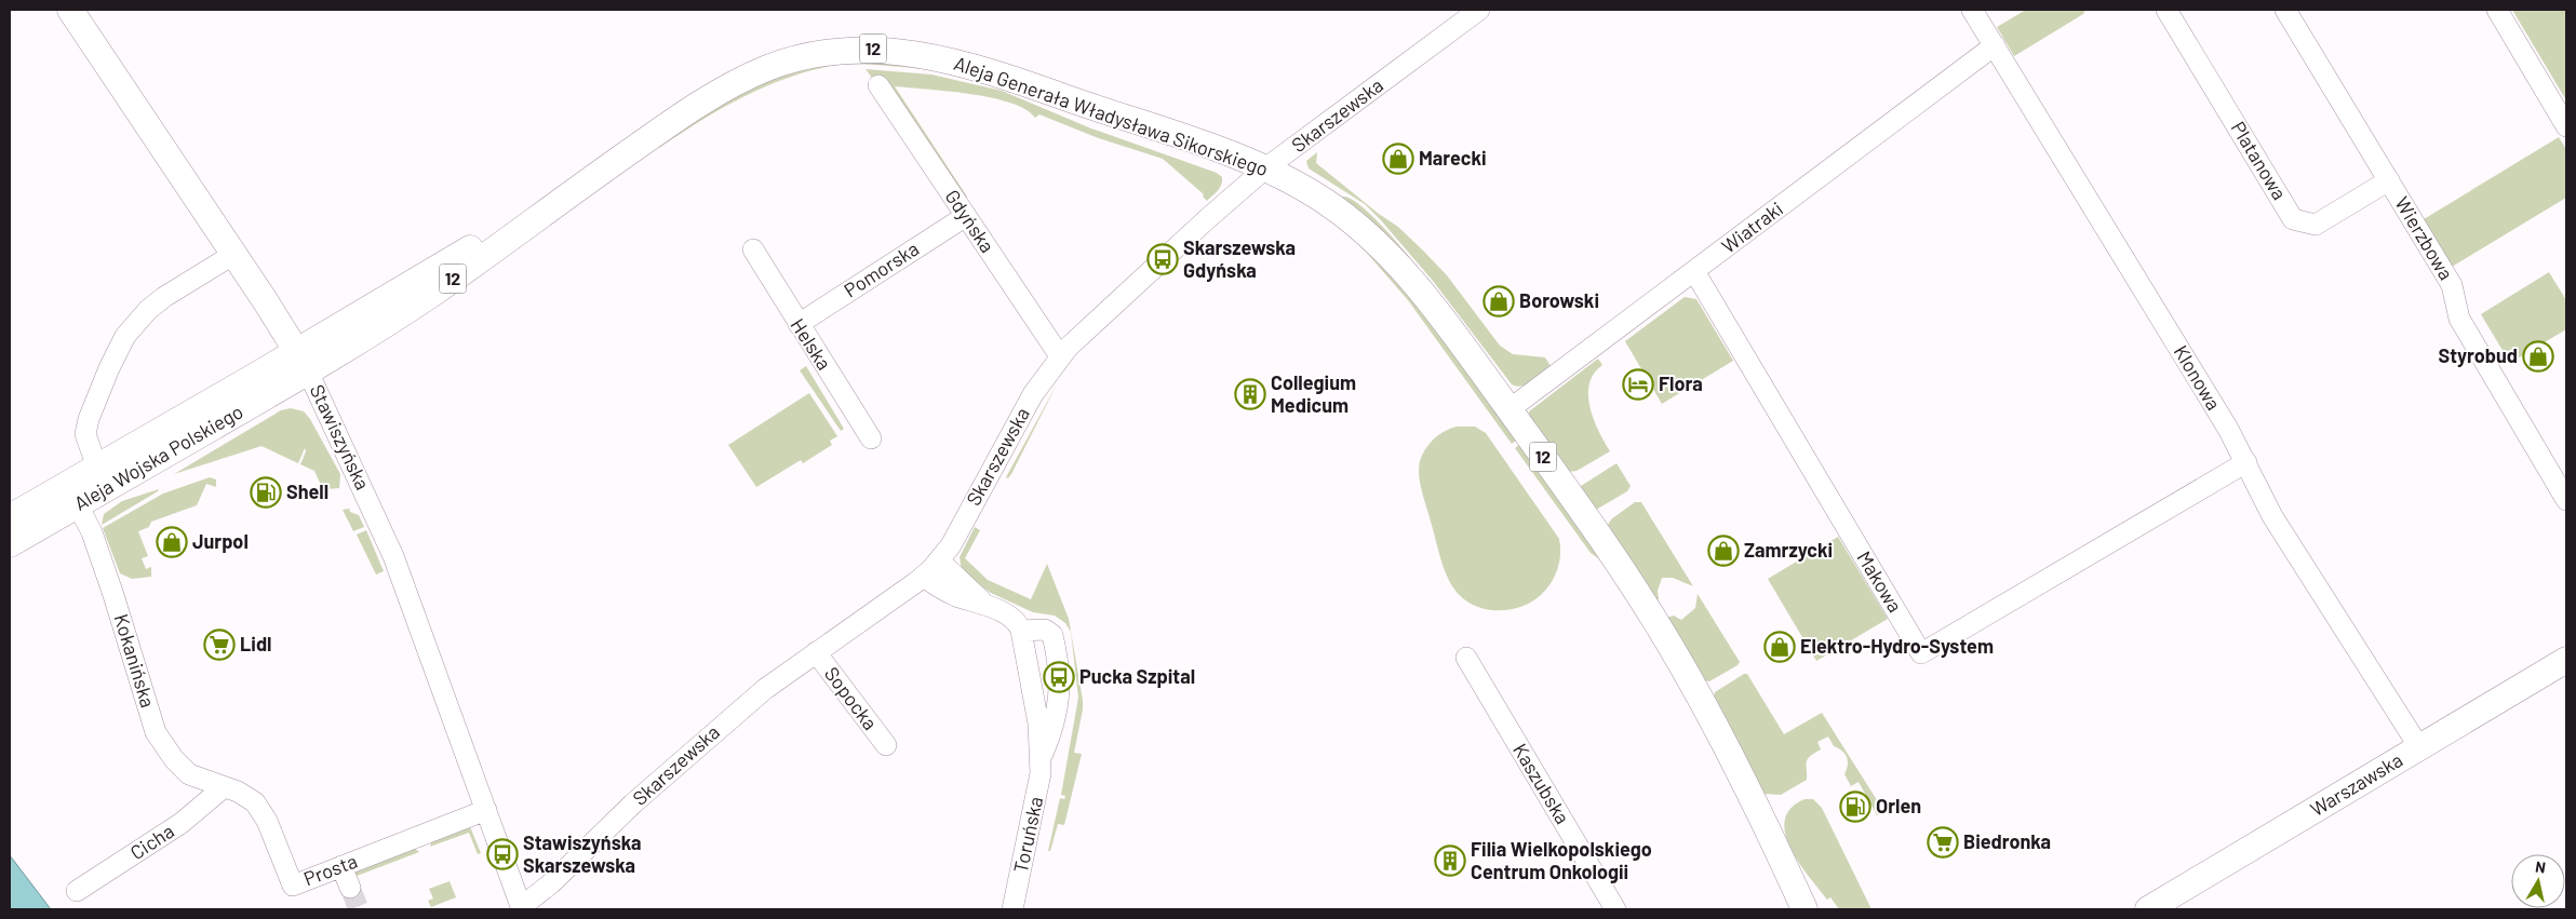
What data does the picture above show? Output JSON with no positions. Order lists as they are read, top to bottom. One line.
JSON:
{"streets":{"main road":["12","Aleja Generała Władysława Sikorskiego","Stawiszyńska","Aleja Wojska Polskiego","Warszawska"],"street":["Skarszewska","Platanowa","Gdyńska","Wiatraki","Wierzbowa","Pomorska","Helska","Klonowa","Makowa","Kokanińska","Sopocka","Kaszubska","Toruńska","Cicha","Prosta"]},"crossings":[["Skarszewska","Aleja Generała Władysława Sikorskiego"],["Skarszewska","Gdyńska"],["Skarszewska","Stawiszyńska"],["Skarszewska","Sopocka"],["Aleja Generała Władysława Sikorskiego","Wiatraki"],["Aleja Generała Władysława Sikorskiego","Stawiszyńska"],["Aleja Generała Władysława Sikorskiego","Aleja Wojska Polskiego"],["Platanowa","Wierzbowa"],["Gdyńska","Pomorska"],["Wiatraki","Klonowa"],["Wiatraki","Makowa"],["Pomorska","Helska"],["Klonowa","Makowa"],["Klonowa","Warszawska"],["Stawiszyńska","Aleja Wojska Polskiego"],["Stawiszyńska","Prosta"],["Aleja Wojska Polskiego","Kokanińska"],["Kokanińska","Cicha"],["Kokanińska","Prosta"],["Cicha","Prosta"]],"places":{"shop":["Marecki","Borowski","Styrobud","Jurpol","Zamrzycki","Elektro-Hydro-System"],"bus stop":["Skarszewska Gdyńska","Pucka Szpital","Stawiszyńska Skarszewska"],"hotel":["Flora"],"building":["Collegium Medicum","Filia Wielkopolskiego Centrum Onkologii"],"fuel station":["Shell","Orlen"],"supermarket":["Lidl","Biedronka"]},"north":"top"}
